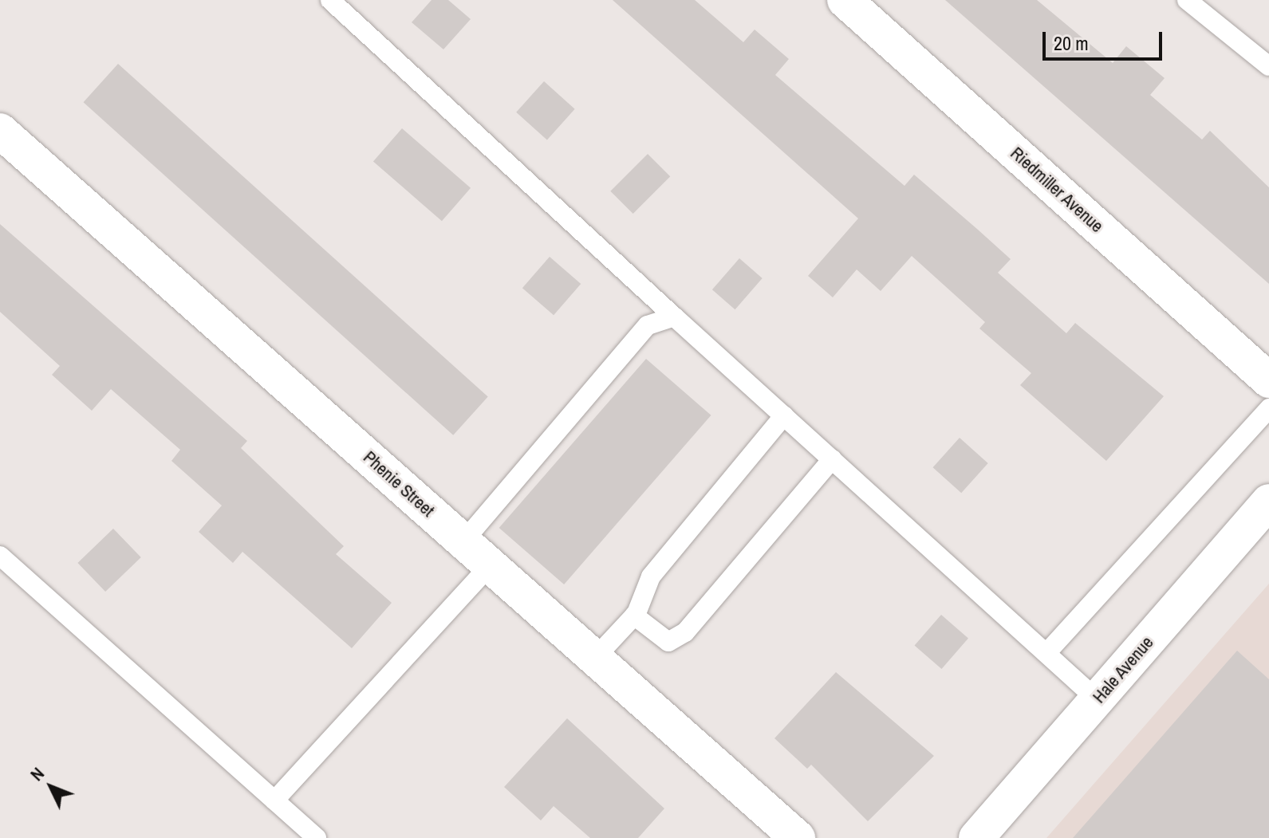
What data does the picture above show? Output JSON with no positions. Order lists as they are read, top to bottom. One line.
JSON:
{"streets":{"street":["Riedmiller Avenue","Phenie Street","Hale Avenue"]},"scale_bar":"20 m","north":"top left"}
